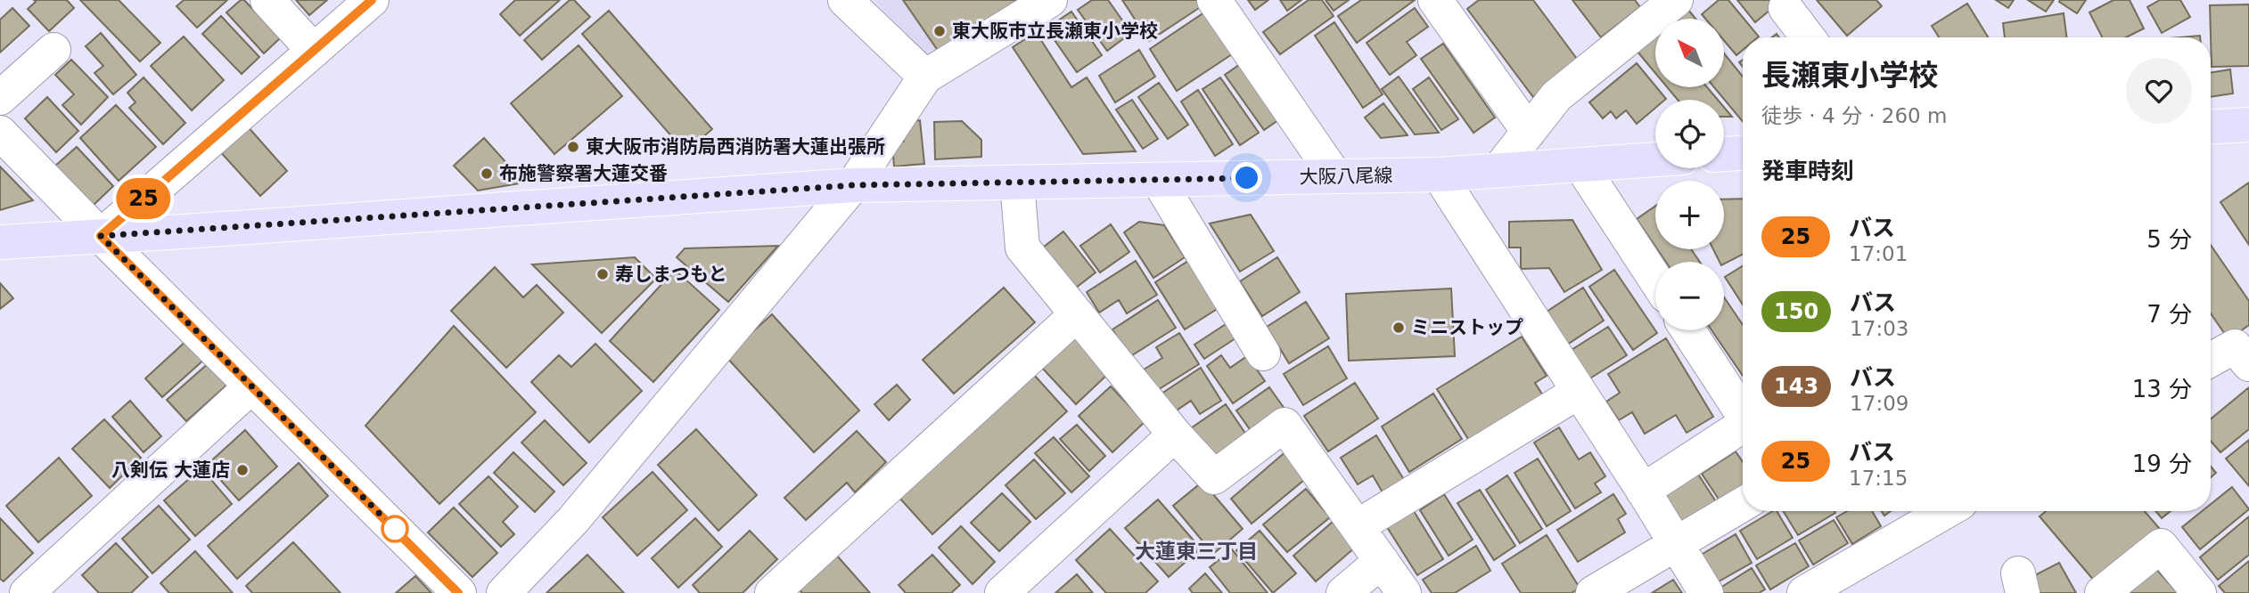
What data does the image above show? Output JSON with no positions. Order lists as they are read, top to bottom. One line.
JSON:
{"streets":{"main road":["大阪八尾線"]},"districts":["大蓮東三丁目"],"places":["東大阪市立長瀬東小学校","東大阪市消防局西消防署大蓮出張所","布施警察署大蓮交番","寿しまつもと","ミニストップ","八剣伝 大蓮店"],"lines":["bus line 25"],"north":"top left","page":{"on_map":"25","map_buttons":["+","−"],"heading":[["長瀬東小学校","徒歩 · 4 分 · 260 m"],"発車時刻"],"list":[{"mark":"25","name":"バス","note":"17:01","value":"5 分"},{"mark":"150","name":"バス","note":"17:03","value":"7 分"},{"mark":"143","name":"バス","note":"17:09","value":"13 分"},{"mark":"25","name":"バス","note":"17:15","value":"19 分"}]}}
